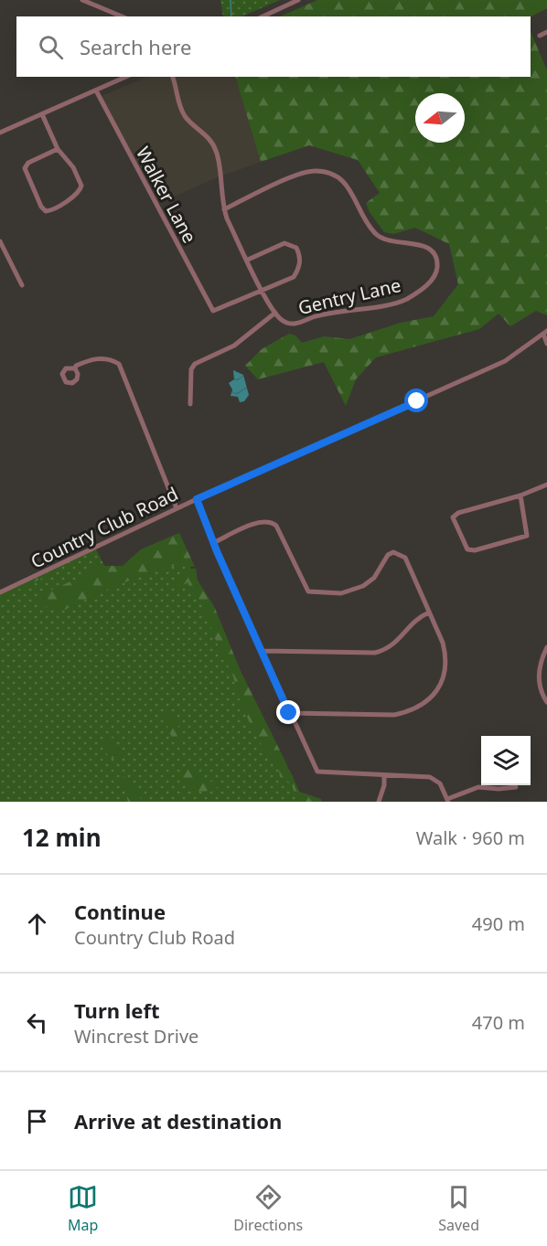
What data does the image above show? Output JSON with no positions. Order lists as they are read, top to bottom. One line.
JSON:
{"streets":{"street":["Walker Lane","Gentry Lane","Country Club Road"]},"crossings":[["Walker Lane","Gentry Lane"]],"north":"left","page":{"search":"Search here","heading":["12 min","Walk · 960 m"],"list":[["Continue","Country Club Road","490 m"],["Turn left","Wincrest Drive","470 m"],"Arrive at destination"],"nav":["Map","Directions","Saved"]}}
